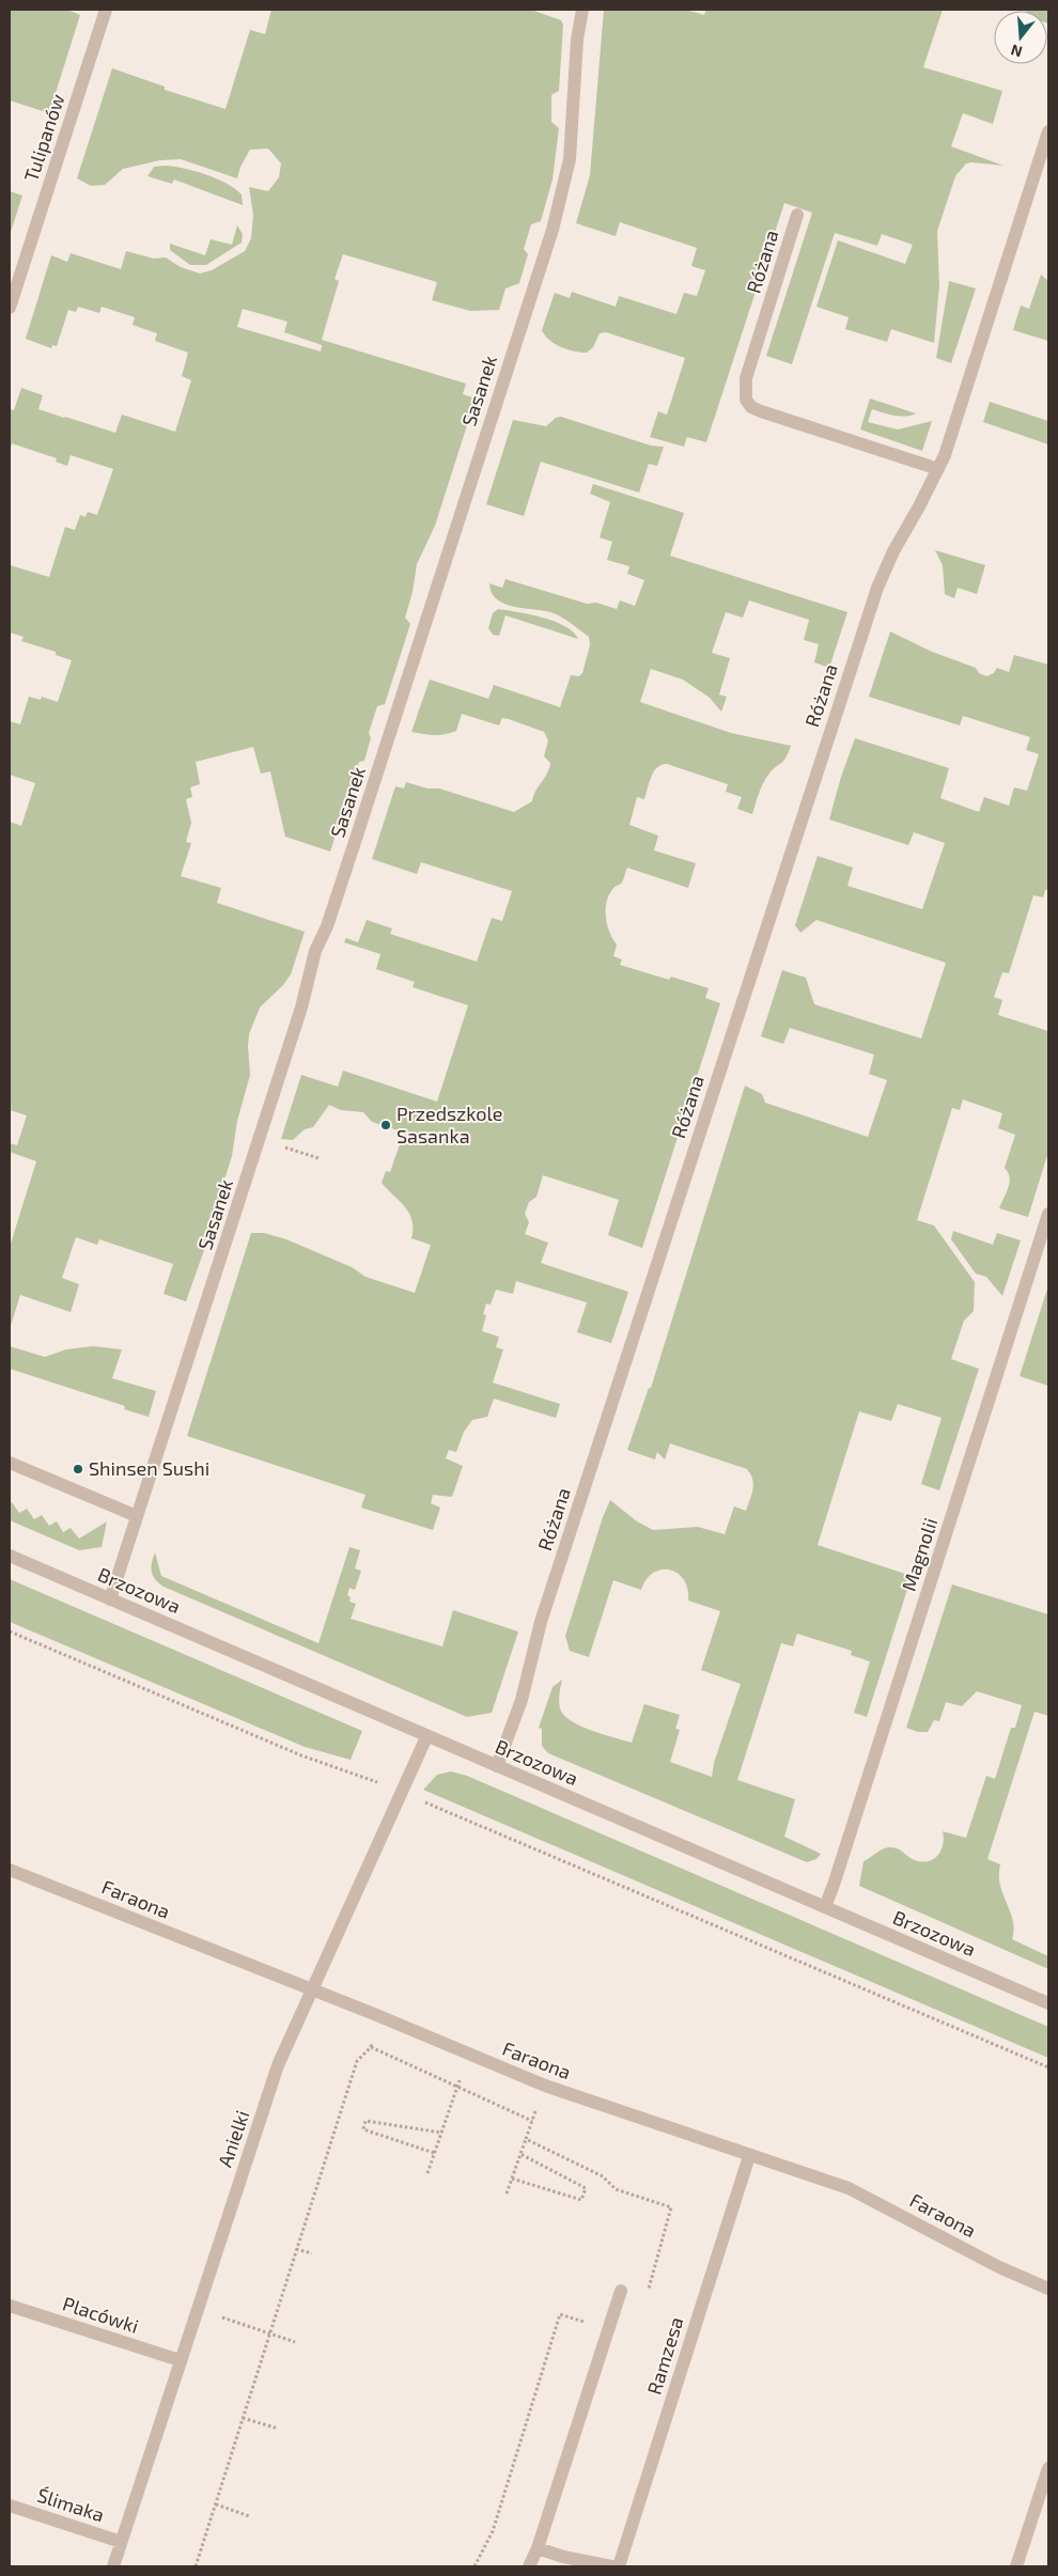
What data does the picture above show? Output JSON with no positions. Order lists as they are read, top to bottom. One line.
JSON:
{"streets":{"street":["Tulipanów","Różana","Sasanek","Magnolii","Brzozowa","Faraona","Anielki","Placówki","Ramzesa","Ślimaka"]},"crossings":[["Różana","Brzozowa"],["Sasanek","Brzozowa"],["Magnolii","Brzozowa"],["Brzozowa","Anielki"],["Faraona","Anielki"],["Faraona","Ramzesa"],["Anielki","Placówki"],["Anielki","Ślimaka"]],"places":["Przedszkole Sasanka","Shinsen Sushi"],"north":"bottom"}
